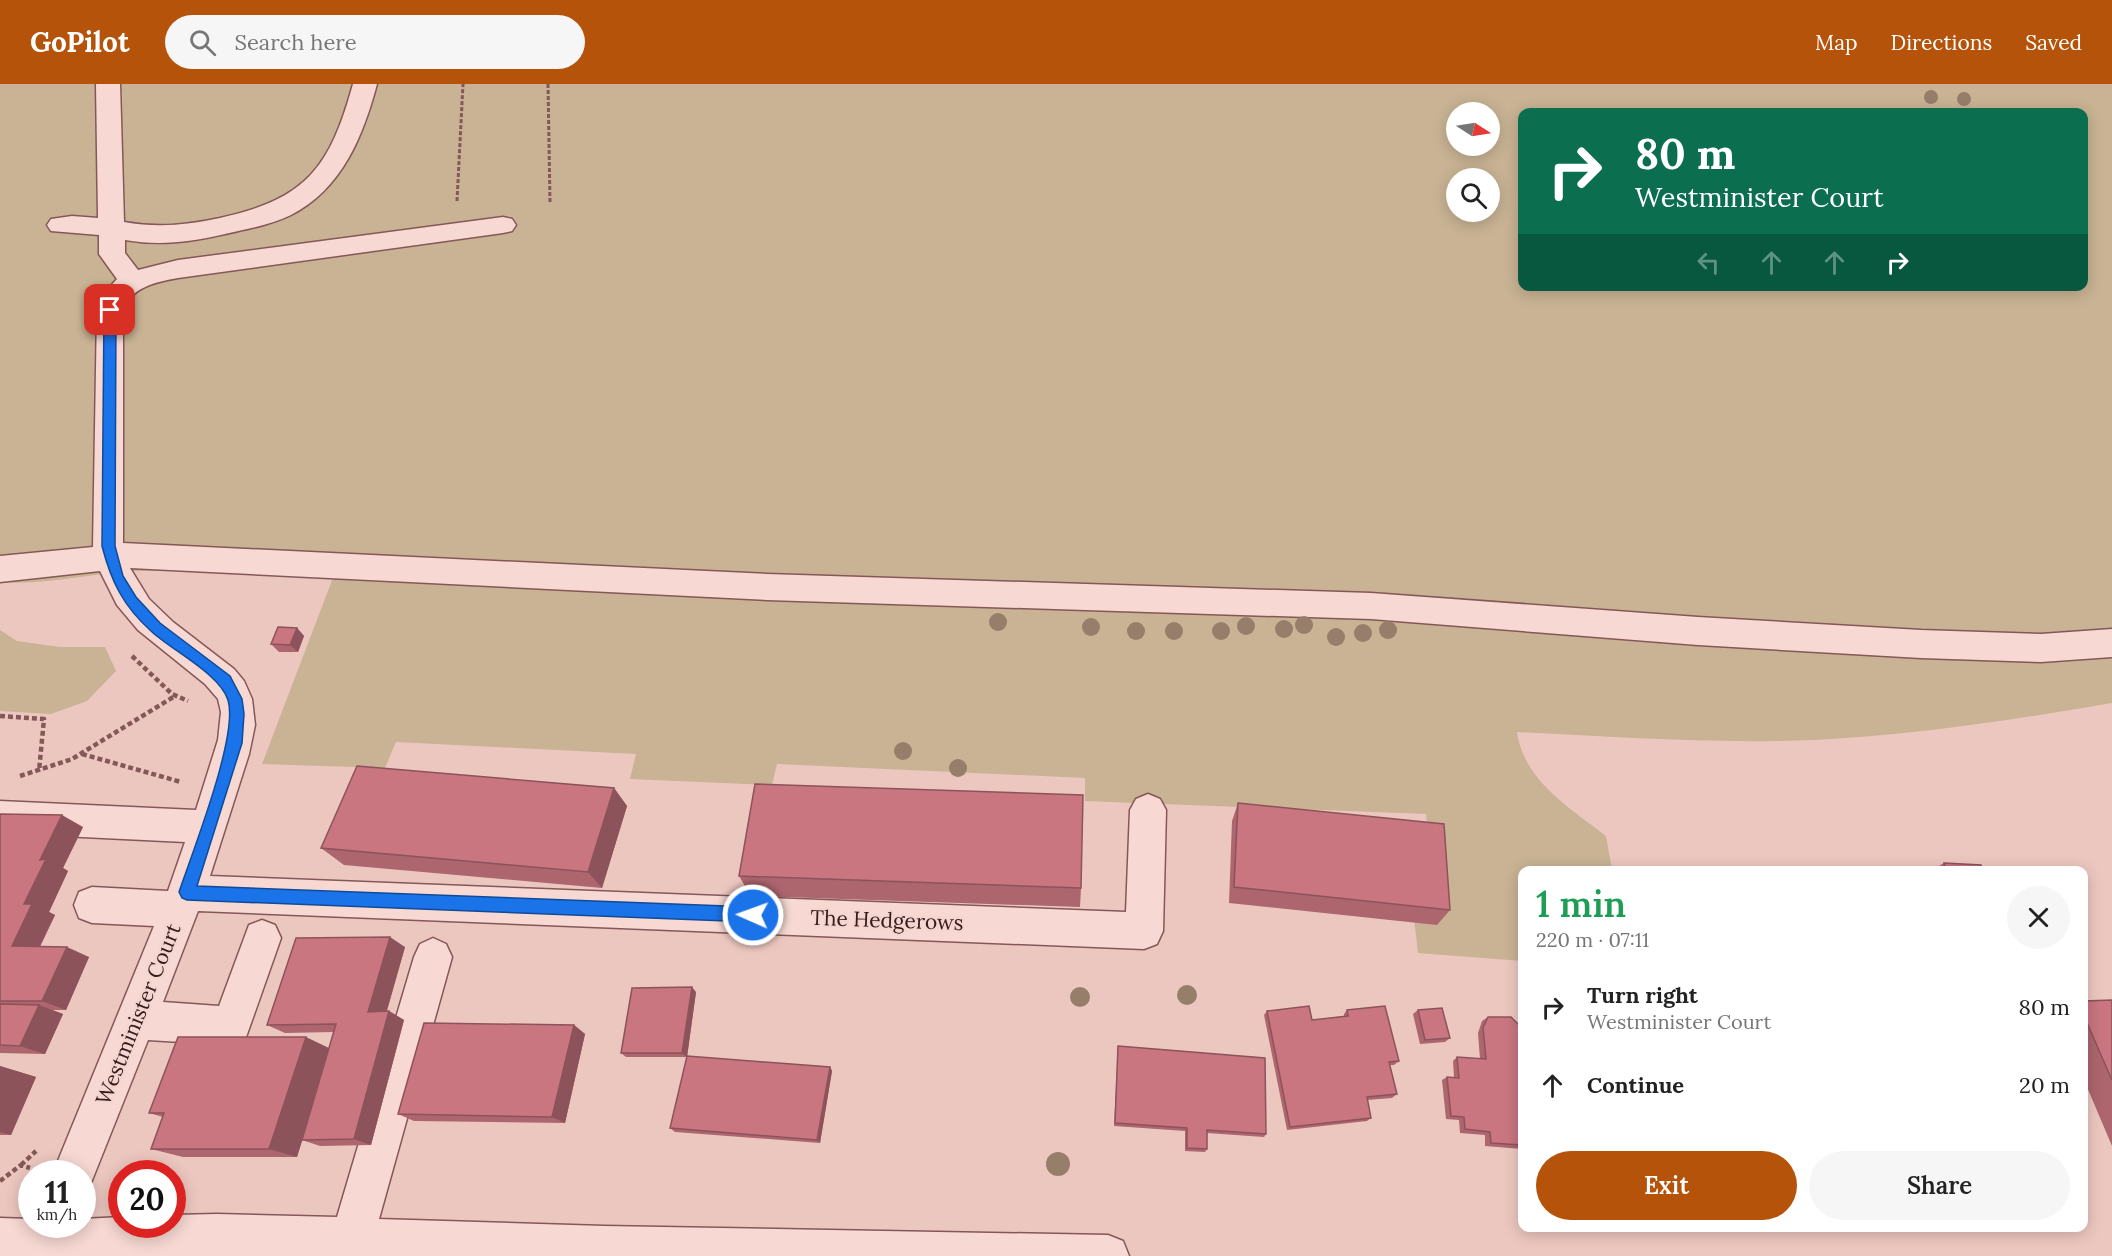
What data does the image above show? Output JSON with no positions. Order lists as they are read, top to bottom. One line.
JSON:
{"streets":{"street":["The Hedgerows","Westminister Court"]},"crossings":[["The Hedgerows","Westminister Court"]],"north":"right","page":{"header":"GoPilot","search":"Search here","nav":["Map","Directions","Saved"],"turn":["80 m","Westminister Court"],"heading":["1 min","220 m · 07:11"],"list":[{"name":"Turn right","note":"Westminister Court","value":"80 m"},{"name":"Continue","value":"20 m"}],"buttons":["Exit","Share"],"speed":"11 km/h","limit":"20"}}
